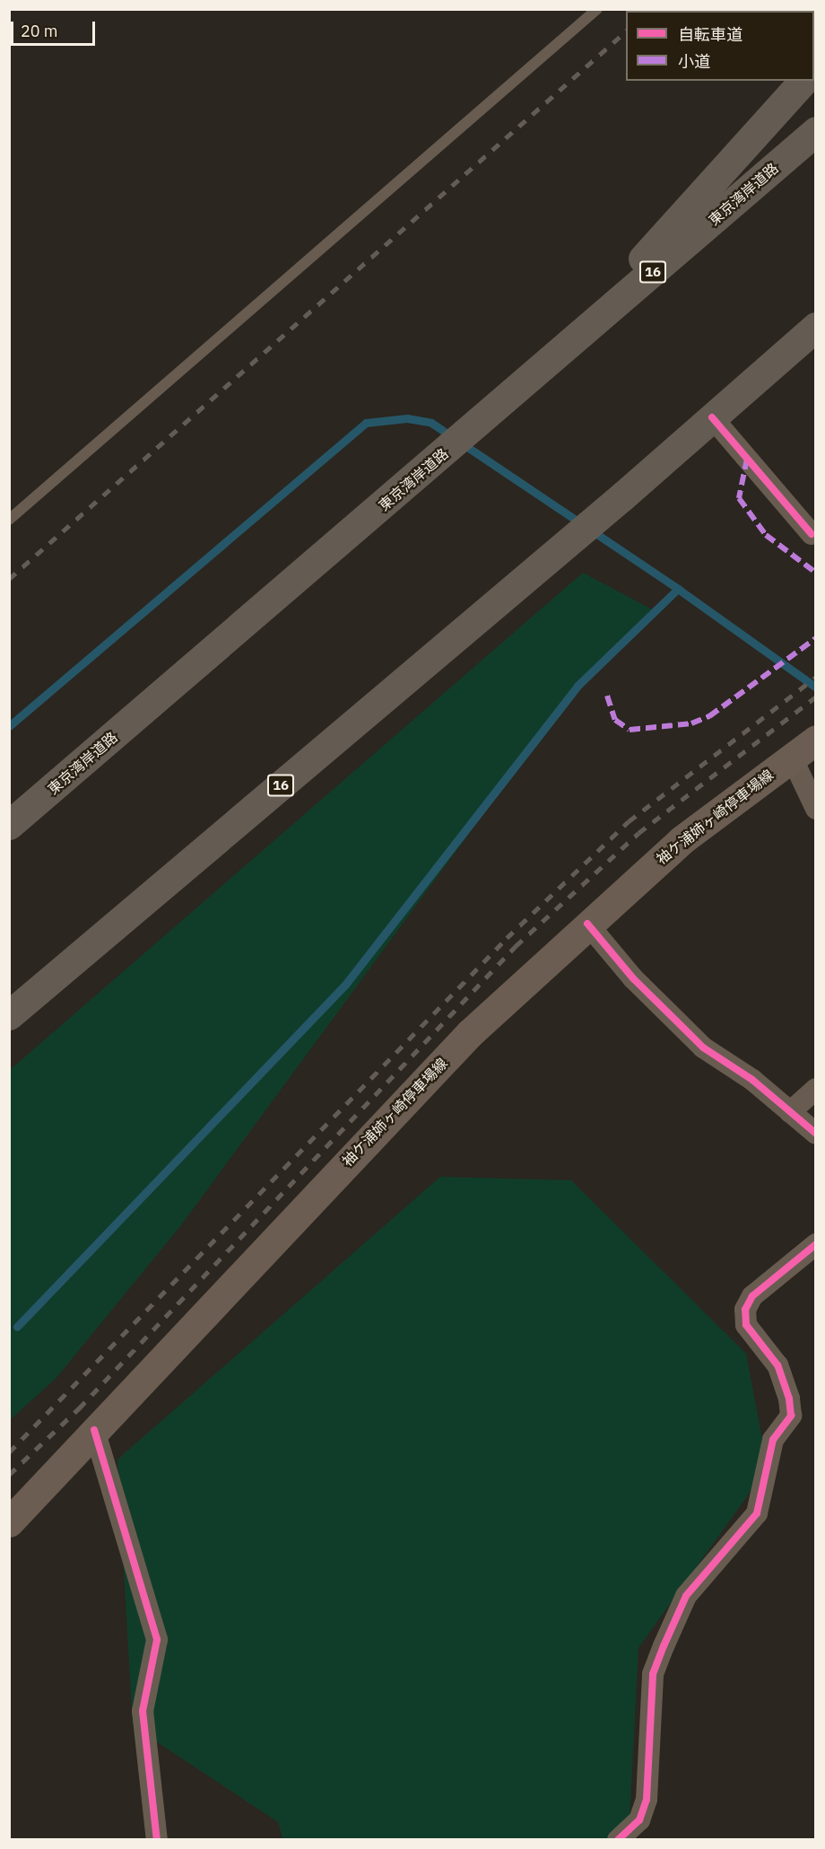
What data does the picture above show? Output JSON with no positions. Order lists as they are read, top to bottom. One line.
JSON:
{"streets":{"highway":["東京湾岸道路","16"],"main road":["袖ケ浦姉ヶ崎停車場線"]},"legend":["自転車道","小道"],"scale_bar":"20 m"}
